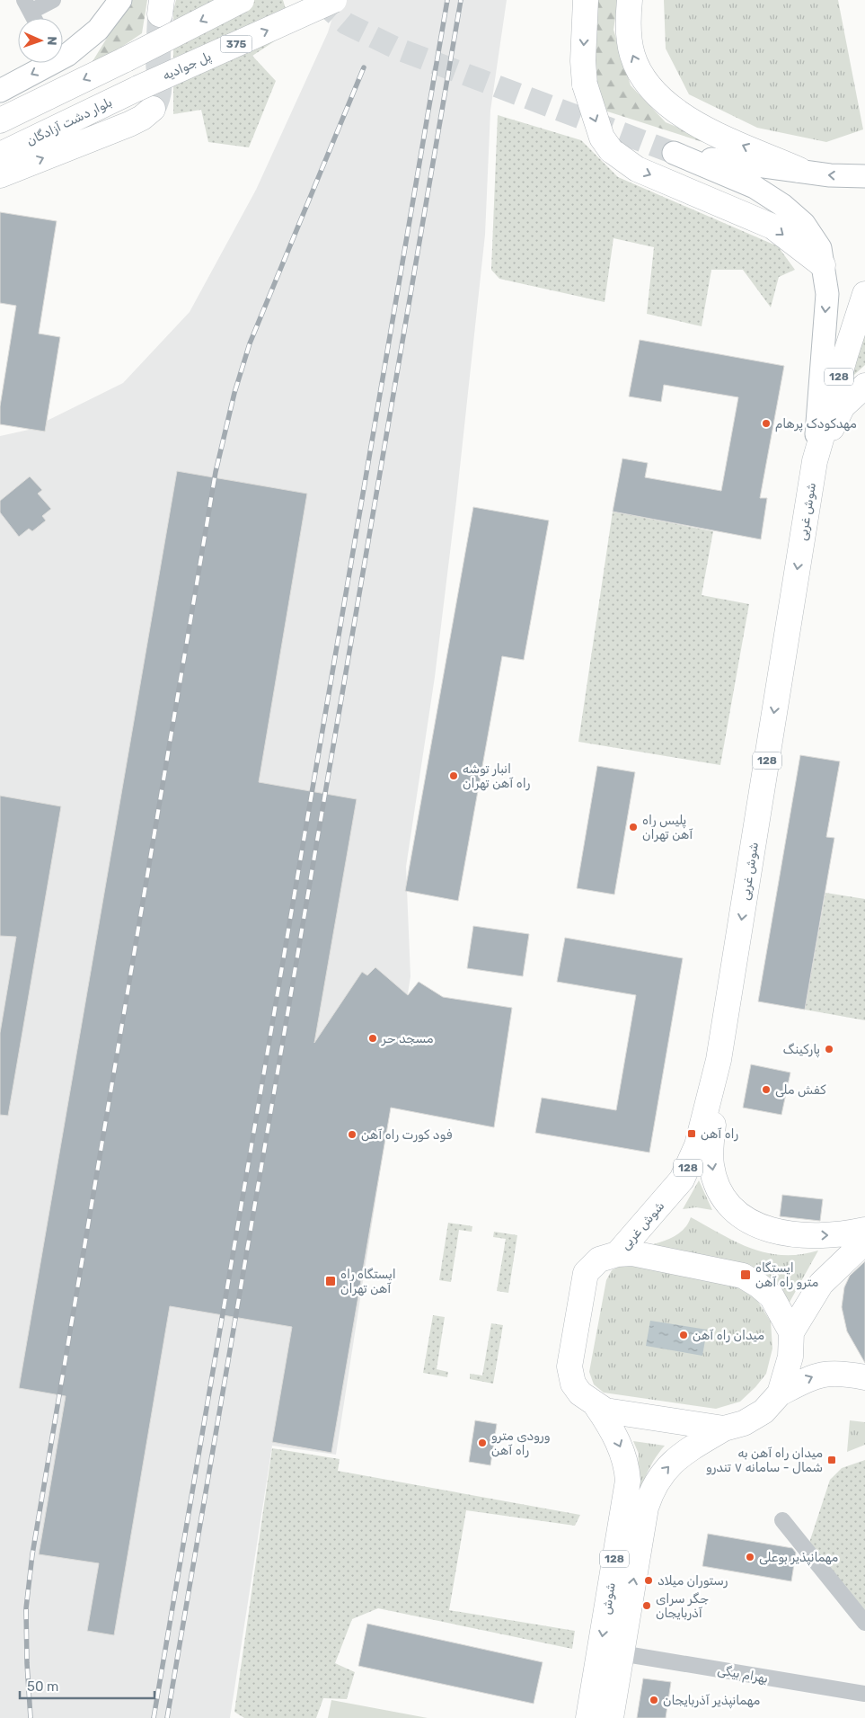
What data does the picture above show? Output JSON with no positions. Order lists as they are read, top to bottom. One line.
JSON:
{"streets":{"main road":["375","پل جوادیه","بلوار دشت آزادگان","128","شوش غربی","شوش"],"street":["بهرام بیگی"]},"crossings":[["پل جوادیه","بلوار دشت آزادگان"],["128","شوش غربی"],["شوش","بهرام بیگی"]],"one_way":["شوش غربی"],"places":{"other":["مهدکودک پرهام","انبار توشه راه آهن تهران","پلیس راه آهن تهران","مسجد حر","پارکینگ","کفش ملی","فود کورت راه آهن","میدان راه آهن","ورودی مترو راه آهن","مهمانپذیر بوعلی","رستوران میلاد","جگر سرای آذربایجان","مهمانپذیر آذربایجان"],"transit":["راه آهن","ایستگاه مترو راه آهن","ایستگاه راه آهن تهران","میدان راه آهن به شمال - سامانه ۷ تندرو"]},"scale_bar":"50 m","north":"right"}
